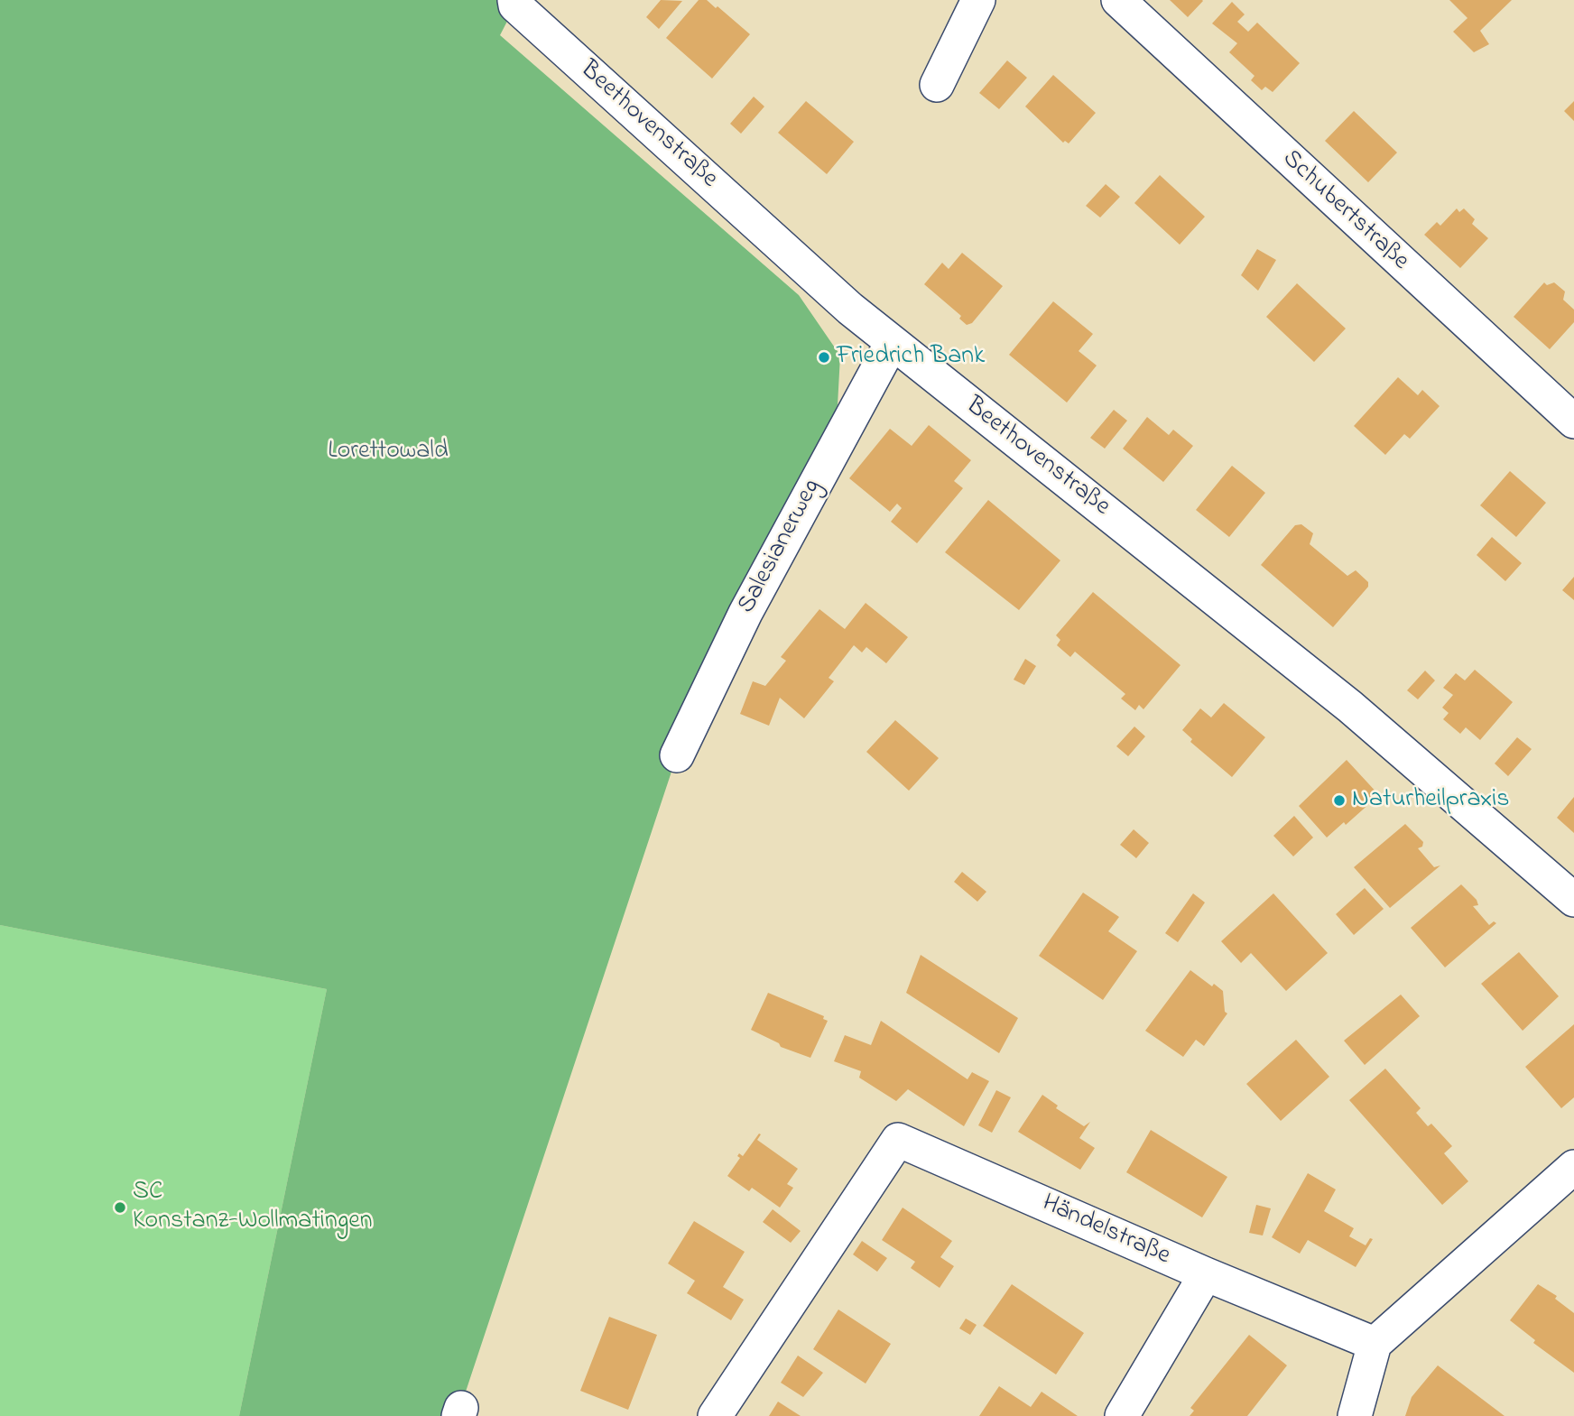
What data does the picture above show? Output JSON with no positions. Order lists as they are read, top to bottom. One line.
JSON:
{"streets":{"street":["Beethovenstraße","Schubertstraße","Salesianerweg","Händelstraße"]},"crossings":[["Beethovenstraße","Salesianerweg"]],"parks":["Lorettowald"],"places":["Friedrich Bank","Naturheilpraxis","SC Konstanz-Wollmatingen"]}
